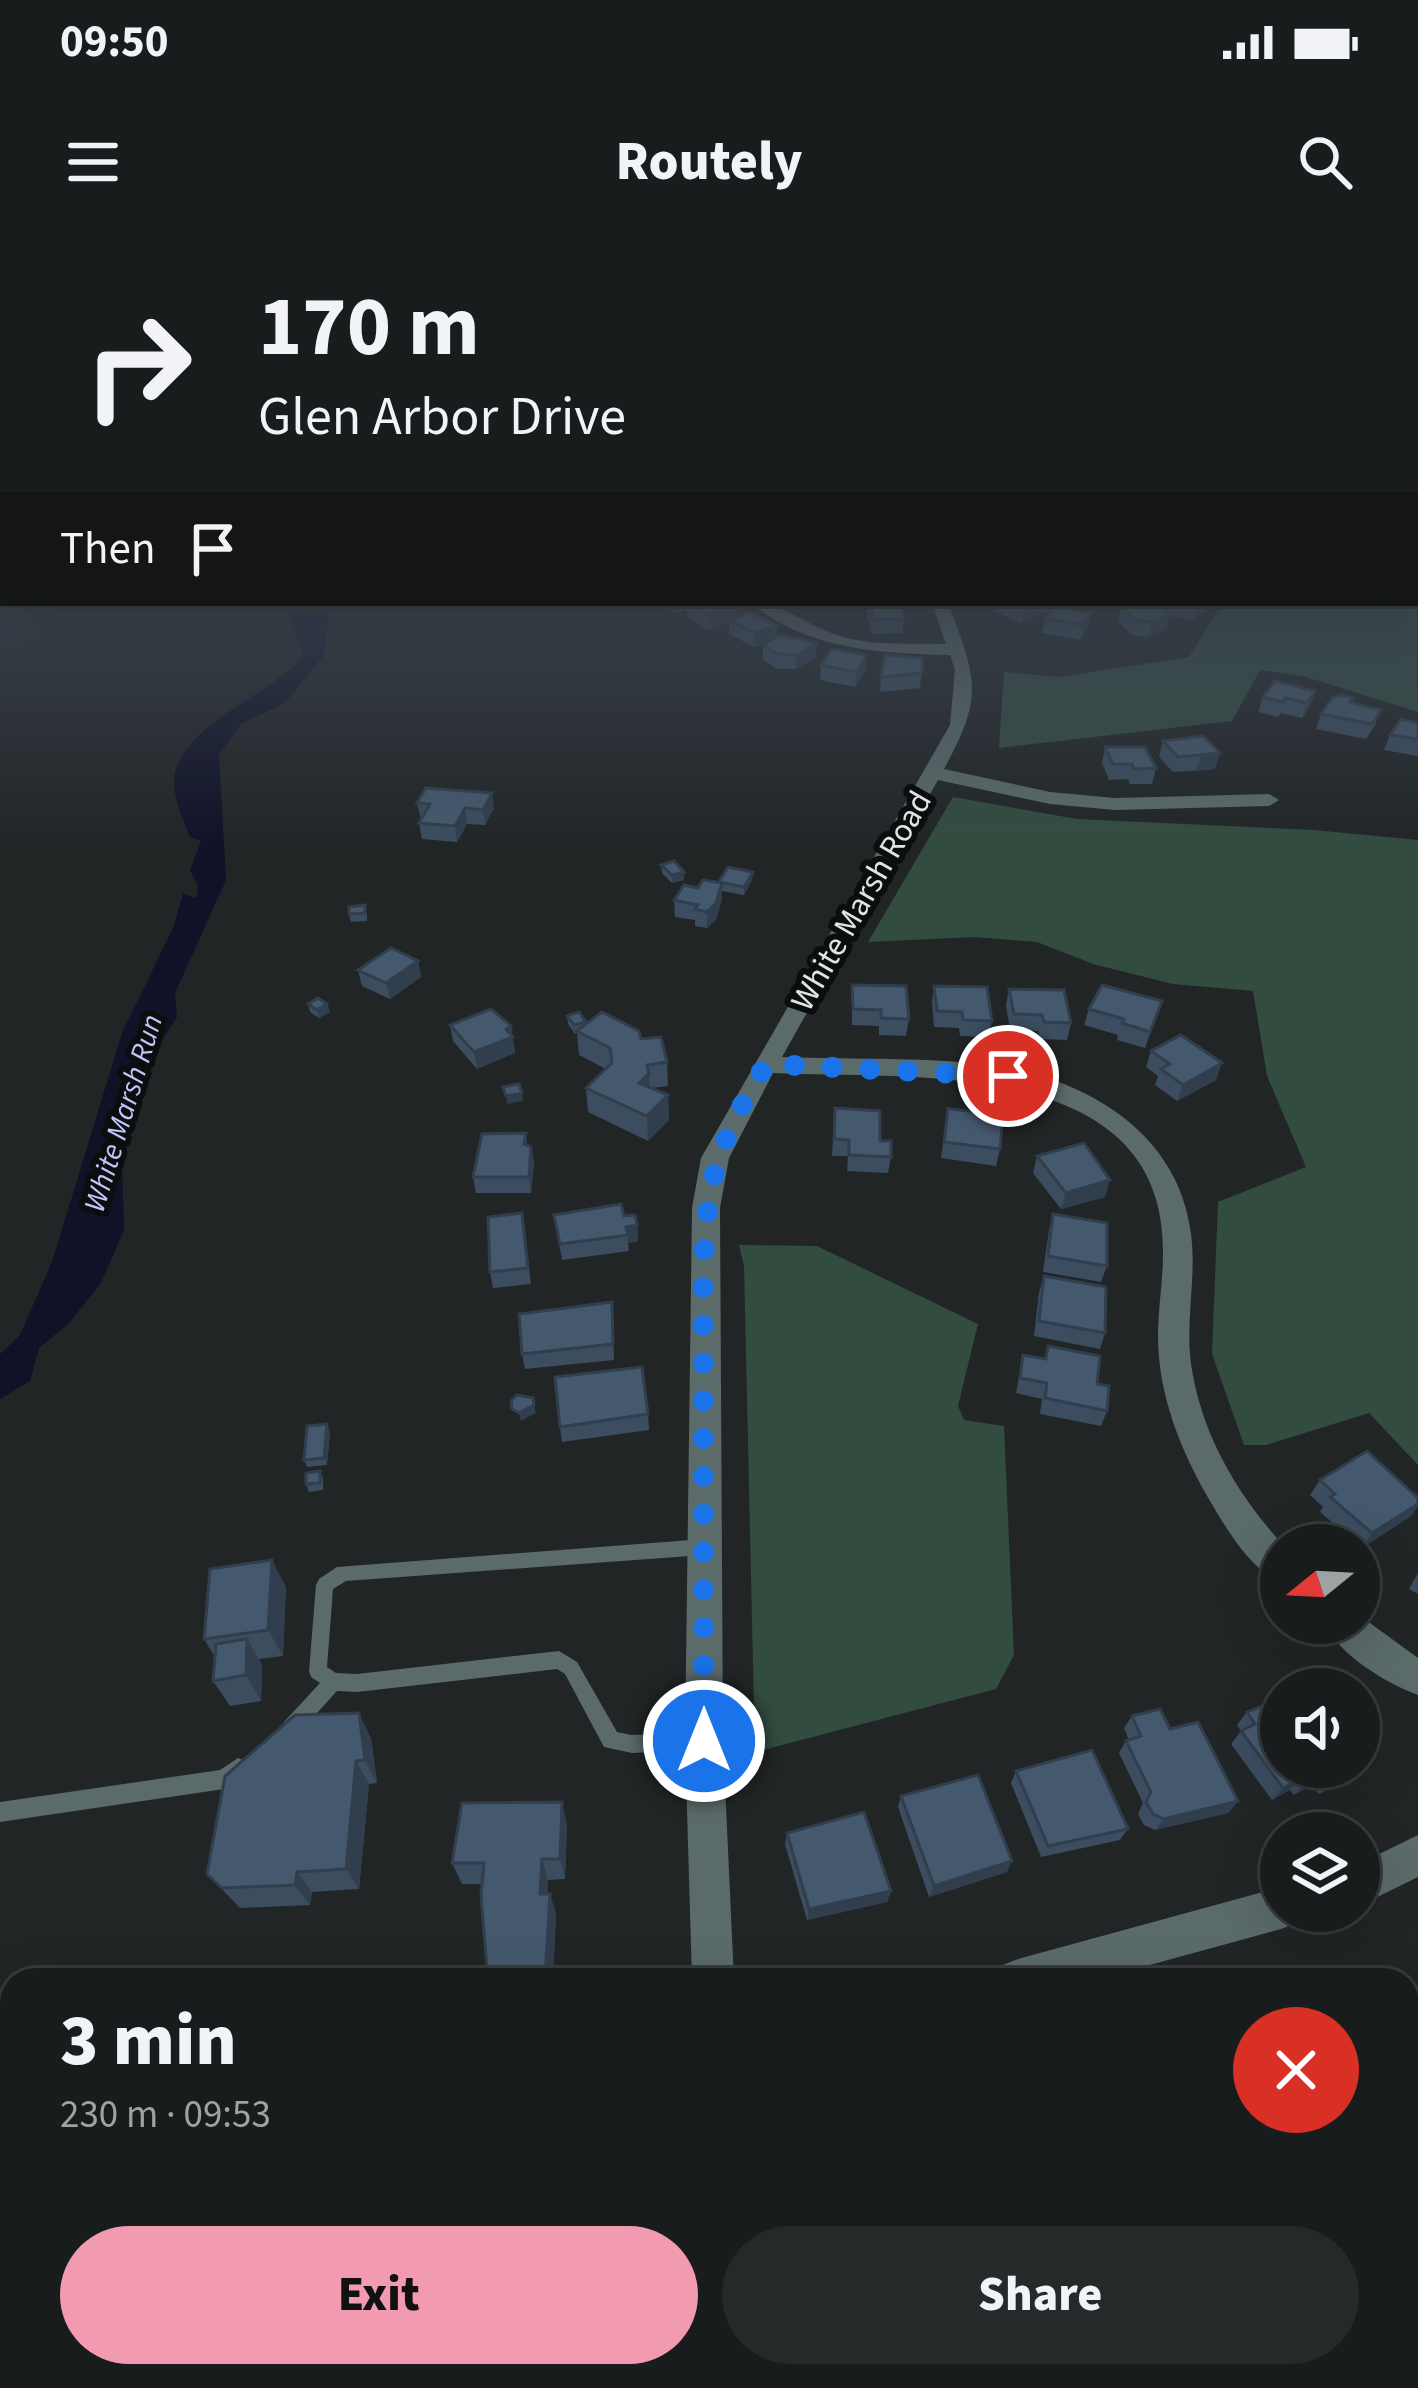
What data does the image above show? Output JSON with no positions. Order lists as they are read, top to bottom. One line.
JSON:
{"streets":{"street":["White Marsh Road"]},"water":["White Marsh Run"],"north":"left","page":{"status":"09:50","header":"Routely","turn":["170 m","Glen Arbor Drive"],"then":"Then","heading":["3 min","230 m · 09:53"],"buttons":["Exit","Share"]}}
